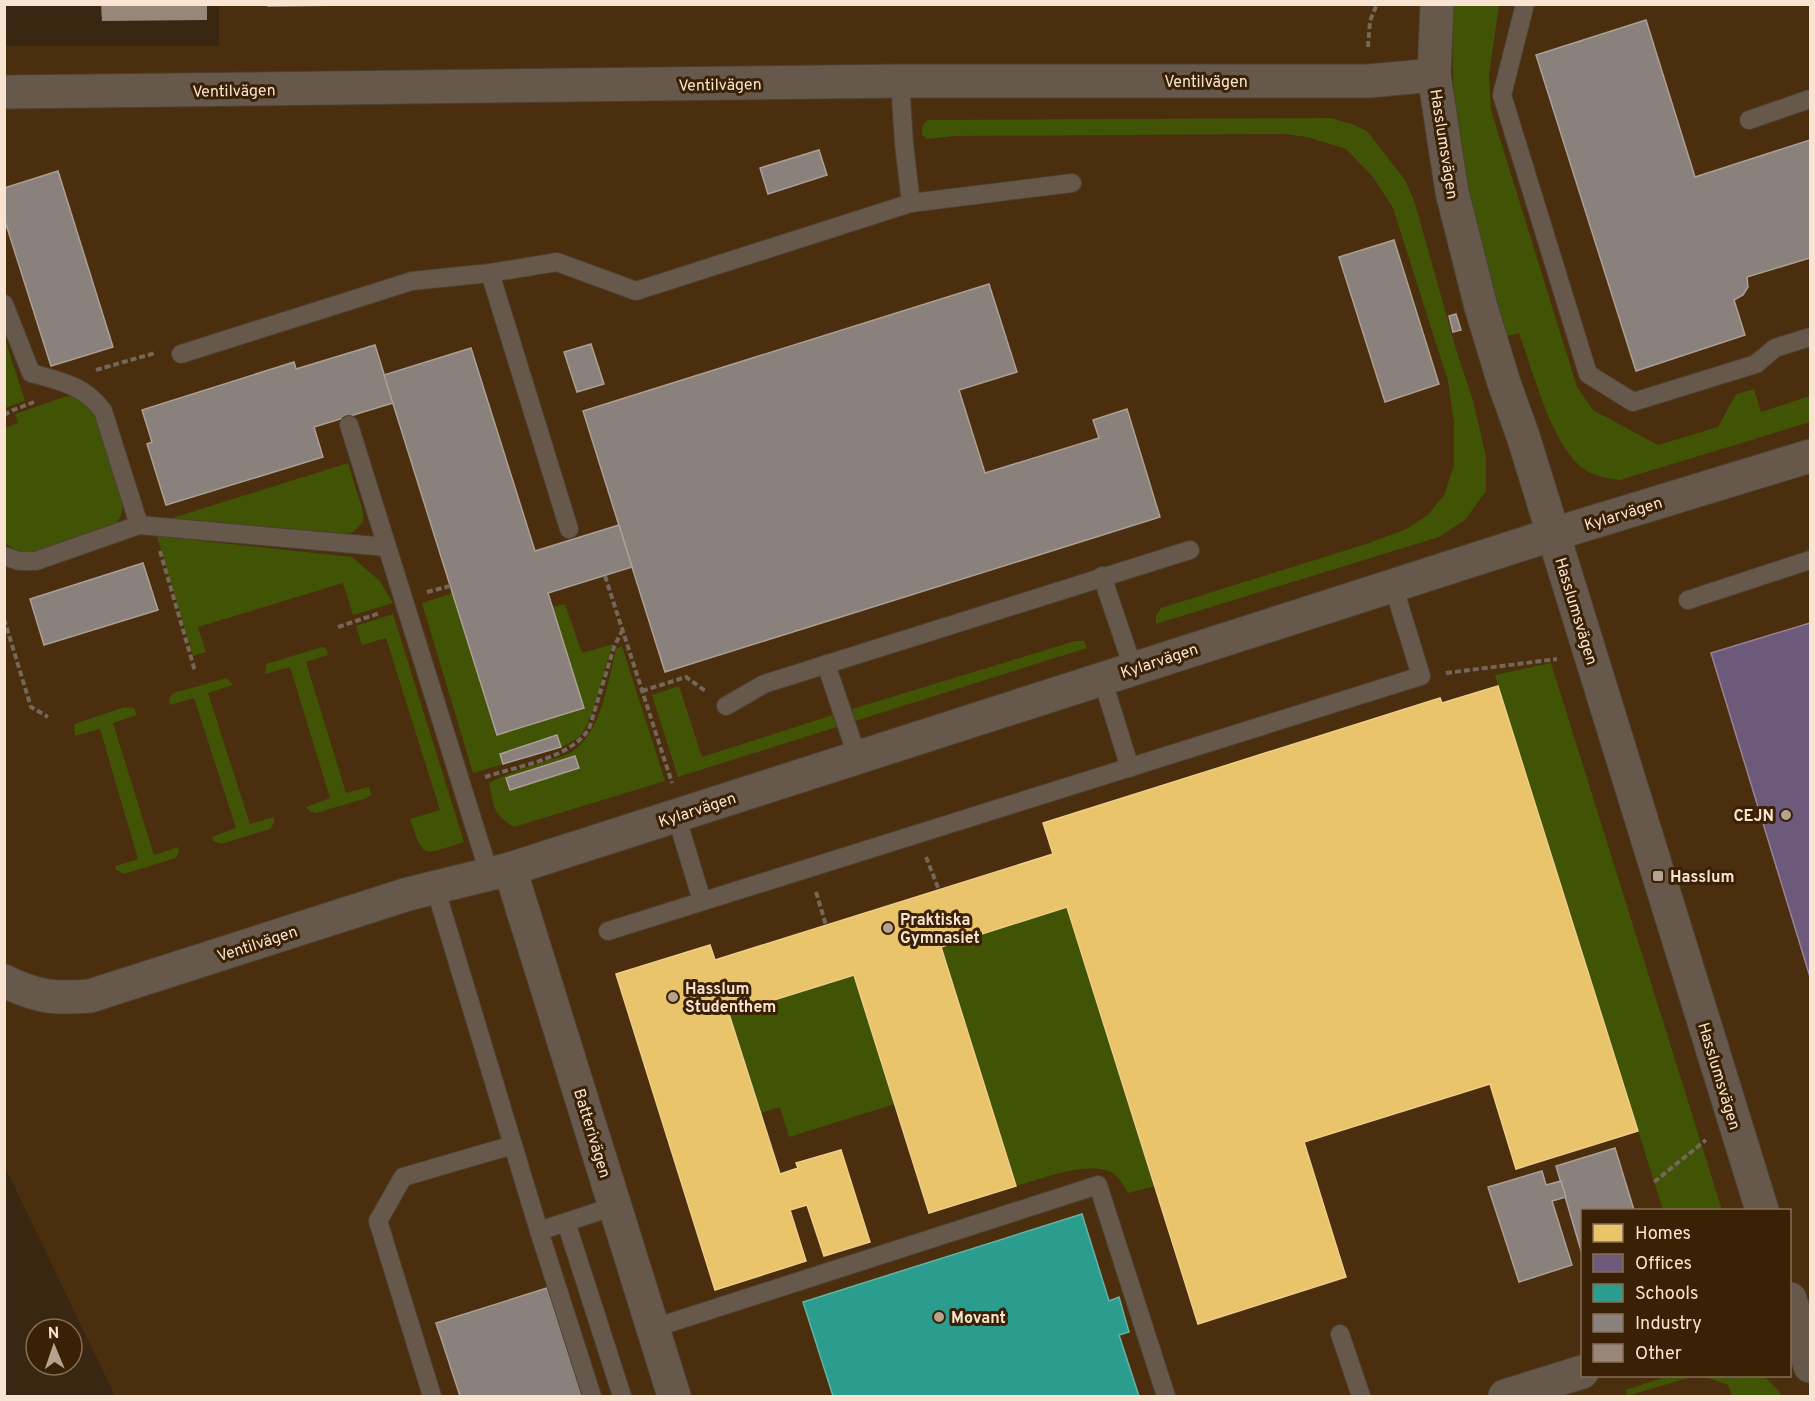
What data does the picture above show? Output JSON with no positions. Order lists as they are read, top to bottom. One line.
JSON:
{"streets":{"street":["Ventilvägen","Hasslumsvägen","Kylarvägen","Batterivägen"]},"crossings":[["Ventilvägen","Hasslumsvägen"],["Ventilvägen","Kylarvägen"],["Ventilvägen","Batterivägen"],["Hasslumsvägen","Kylarvägen"],["Kylarvägen","Batterivägen"]],"places":{"other":["CEJN","Praktiska Gymnasiet","Hasslum Studenthem","Movant"],"transit":["Hasslum"]},"legend":["Homes","Offices","Schools","Industry","Other"],"north":"top"}
